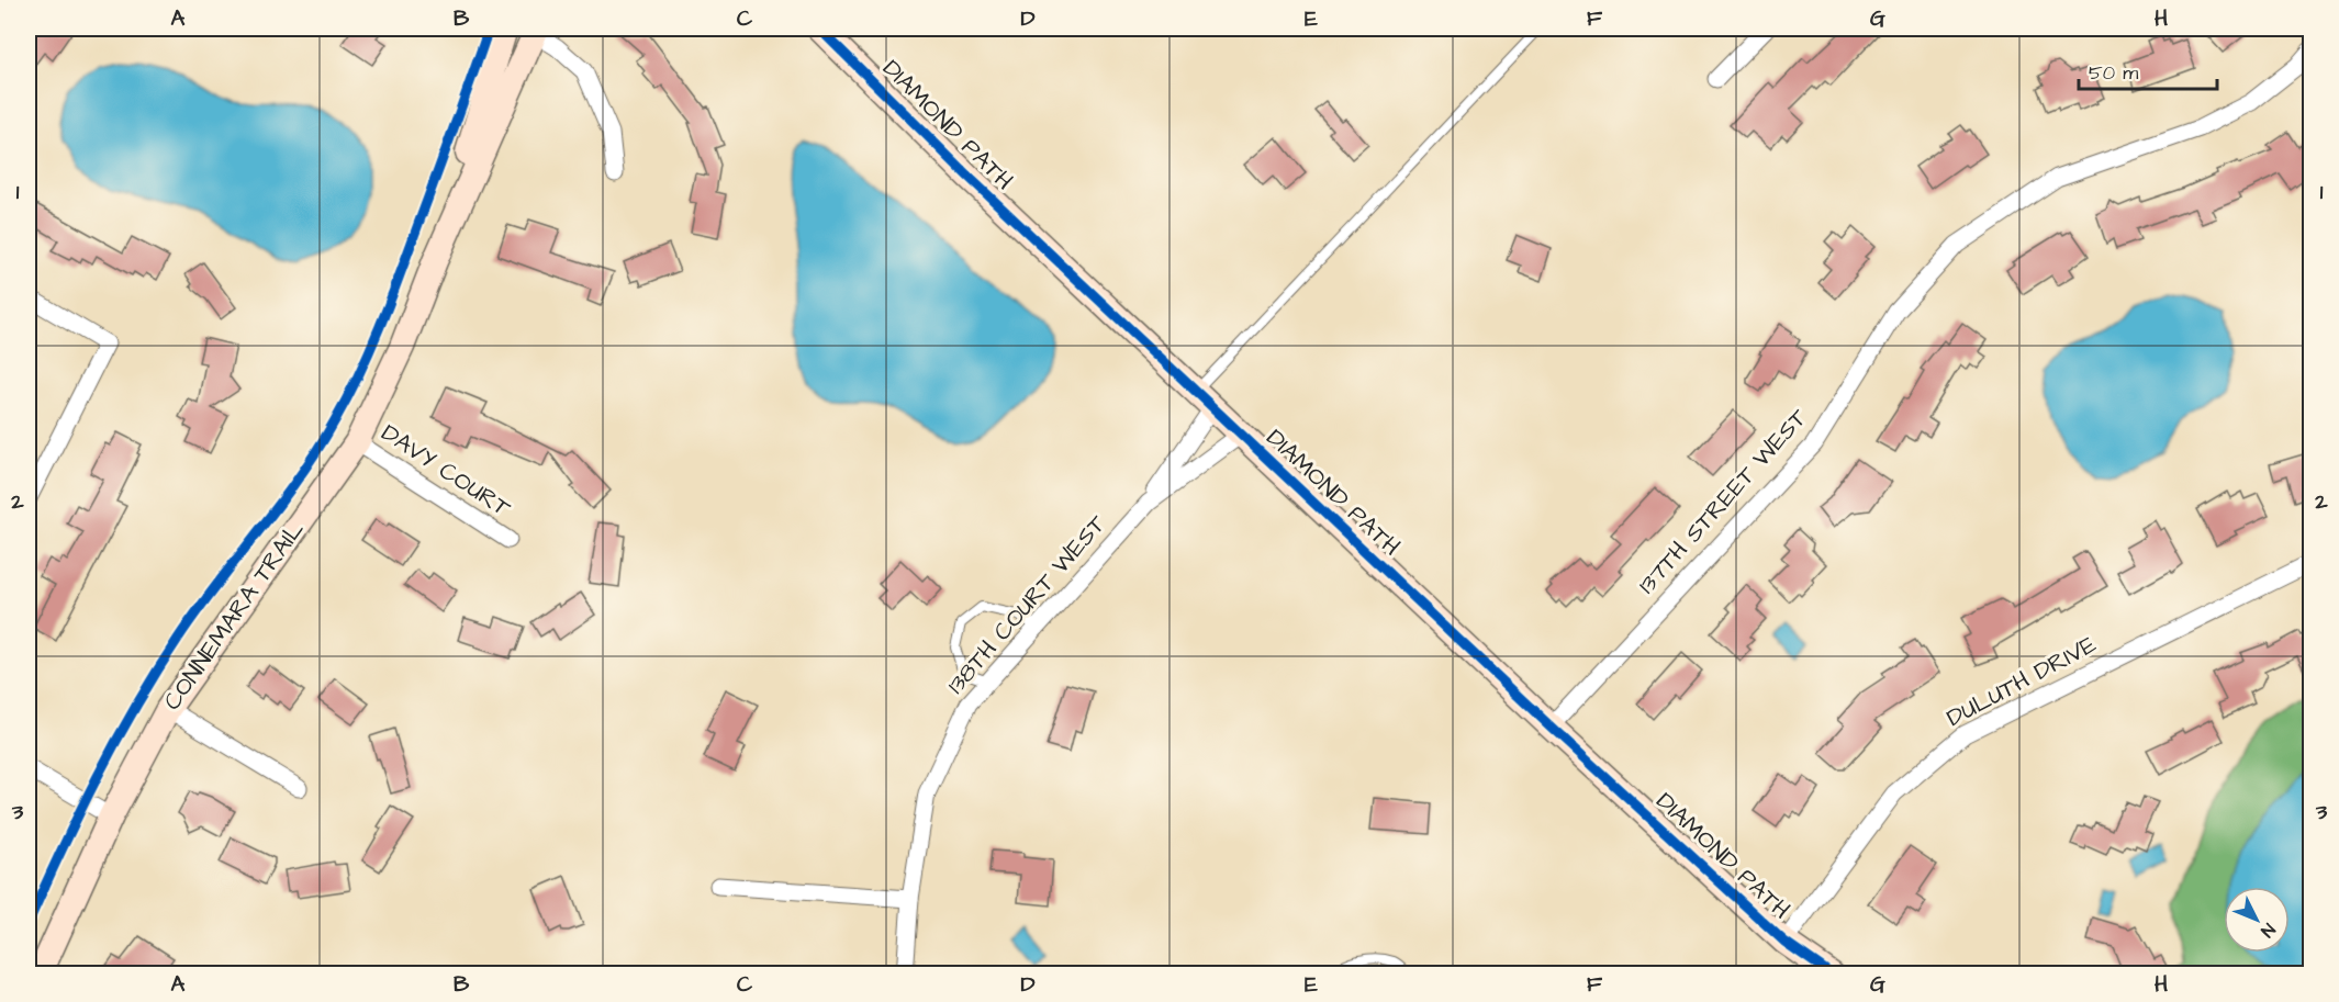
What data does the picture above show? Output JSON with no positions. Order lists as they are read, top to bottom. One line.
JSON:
{"streets":{"street":["DIAMOND PATH","DAVY COURT","137TH STREET WEST","138TH COURT WEST","CONNEMARA TRAIL","DULUTH DRIVE"]},"crossings":[["DIAMOND PATH","137TH STREET WEST"],["DIAMOND PATH","138TH COURT WEST"],["DIAMOND PATH","DULUTH DRIVE"],["DAVY COURT","CONNEMARA TRAIL"]],"scale_bar":"50 m","north":"bottom right","grid":{"columns":["A","B","C","D","E","F","G","H"],"rows":["1","2","3"]}}
